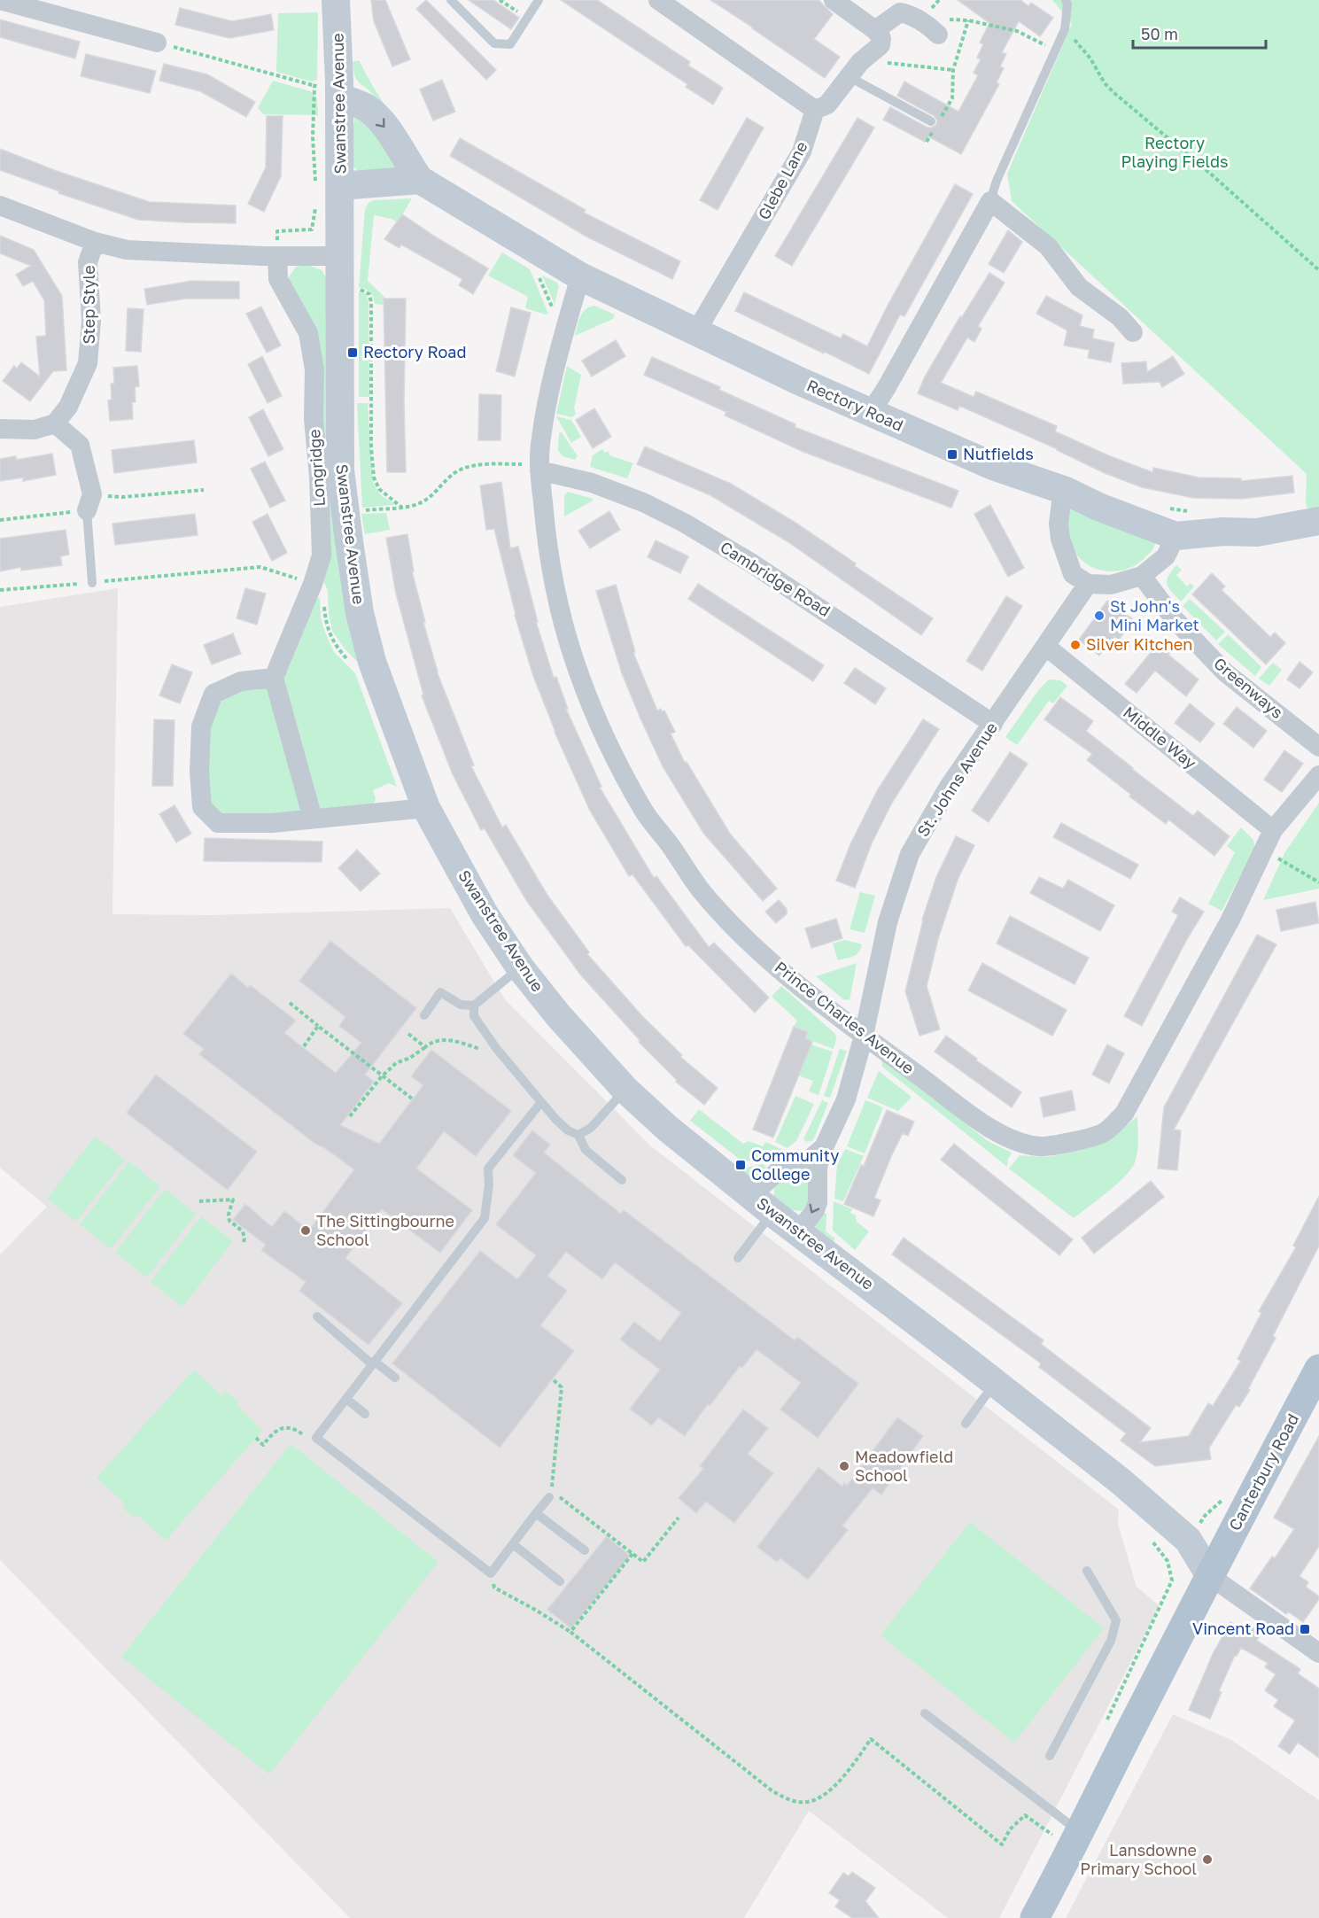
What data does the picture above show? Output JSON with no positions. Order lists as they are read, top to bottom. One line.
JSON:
{"streets":{"main road":["Canterbury Road"],"street":["Swanstree Avenue","Glebe Lane","Step Style","Rectory Road","Longridge","Cambridge Road","Greenways","Middle Way","St. Johns Avenue","Prince Charles Avenue"]},"crossings":[["Swanstree Avenue","Rectory Road"],["Swanstree Avenue","St. Johns Avenue"],["Swanstree Avenue","Canterbury Road"],["Glebe Lane","Rectory Road"],["Rectory Road","Prince Charles Avenue"],["Cambridge Road","St. Johns Avenue"],["Cambridge Road","Prince Charles Avenue"],["Middle Way","St. Johns Avenue"],["Middle Way","Prince Charles Avenue"],["St. Johns Avenue","Prince Charles Avenue"]],"parks":["Rectory Playing Fields"],"places":{"transit":["Rectory Road","Nutfields","Community College","Vincent Road"],"other":["St John's Mini Market","Silver Kitchen","The Sittingbourne School","Meadowfield School","Lansdowne Primary School"]},"scale_bar":"50 m"}
